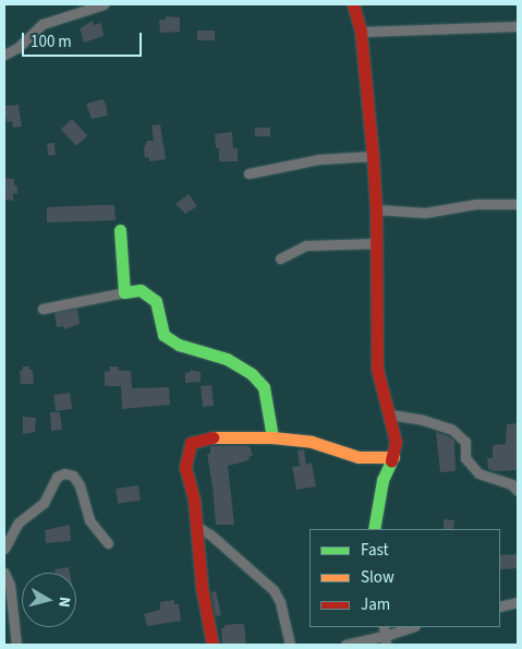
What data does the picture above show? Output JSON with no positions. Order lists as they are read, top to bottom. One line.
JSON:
{"legend":["Fast","Slow","Jam"],"scale_bar":"100 m","north":"right"}
